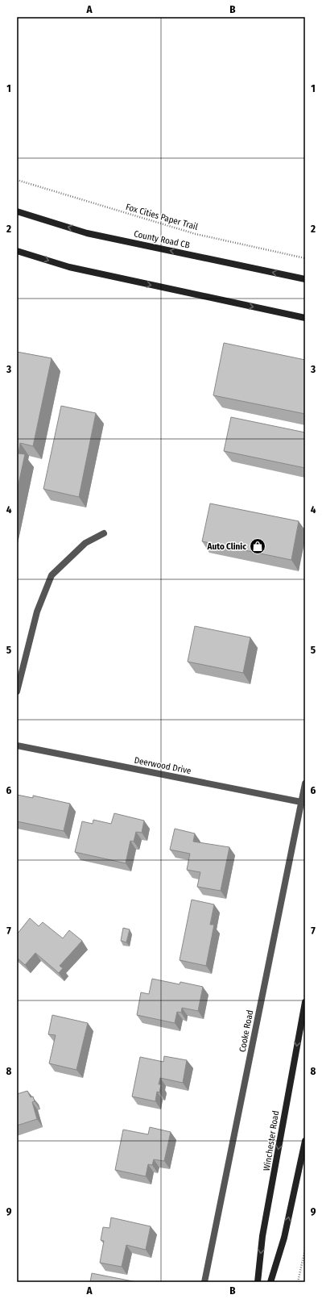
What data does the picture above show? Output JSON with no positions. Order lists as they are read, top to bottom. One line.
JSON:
{"streets":{"main road":["County Road CB","Winchester Road"],"street":["Deerwood Drive","Cooke Road"],"path":["Fox Cities Paper Trail"]},"crossings":[["Deerwood Drive","Cooke Road"]],"places":{"shop":["Auto Clinic"]},"grid":{"columns":["A","B"],"rows":["1","2","3","4","5","6","7","8","9"]}}
